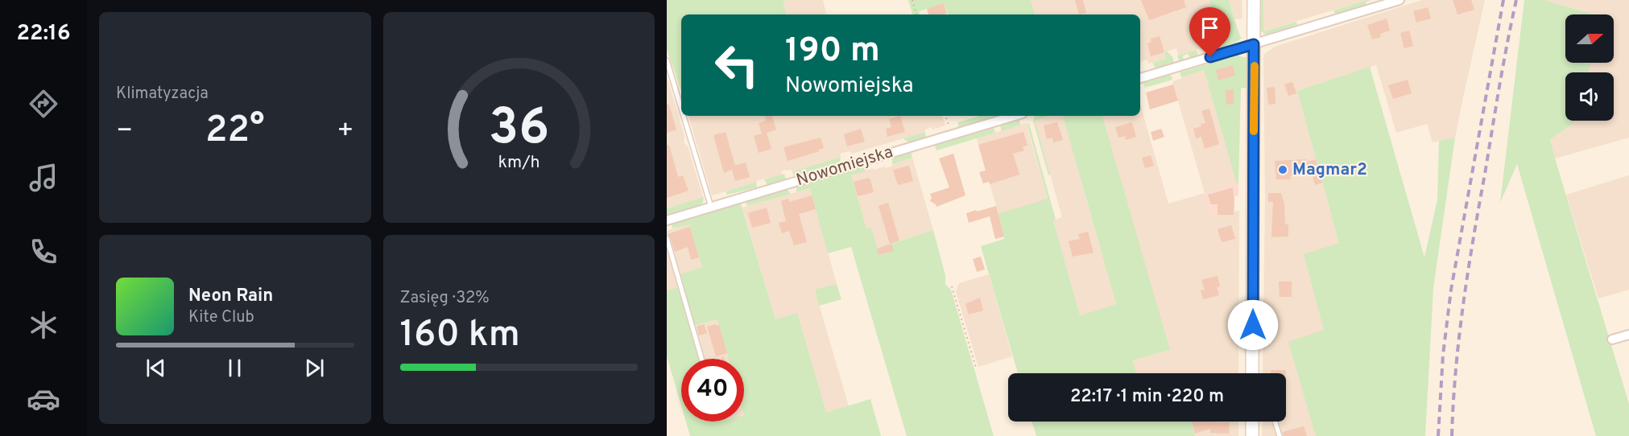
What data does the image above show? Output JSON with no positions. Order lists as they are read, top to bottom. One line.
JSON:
{"streets":{"street":["Nowomiejska"]},"places":["Magmar2"],"north":"right","page":{"tabs":"22:16","tile":["Klimatyzacja",["Zasięg · 32%","160 km"]],"turn":["190 m","Nowomiejska"],"heat":["−","22°","+"],"song":["Neon Rain","Kite Club"],"limit":"40","trip":"22:17 · 1 min · 220 m","gauge":["36","km/h"]}}
